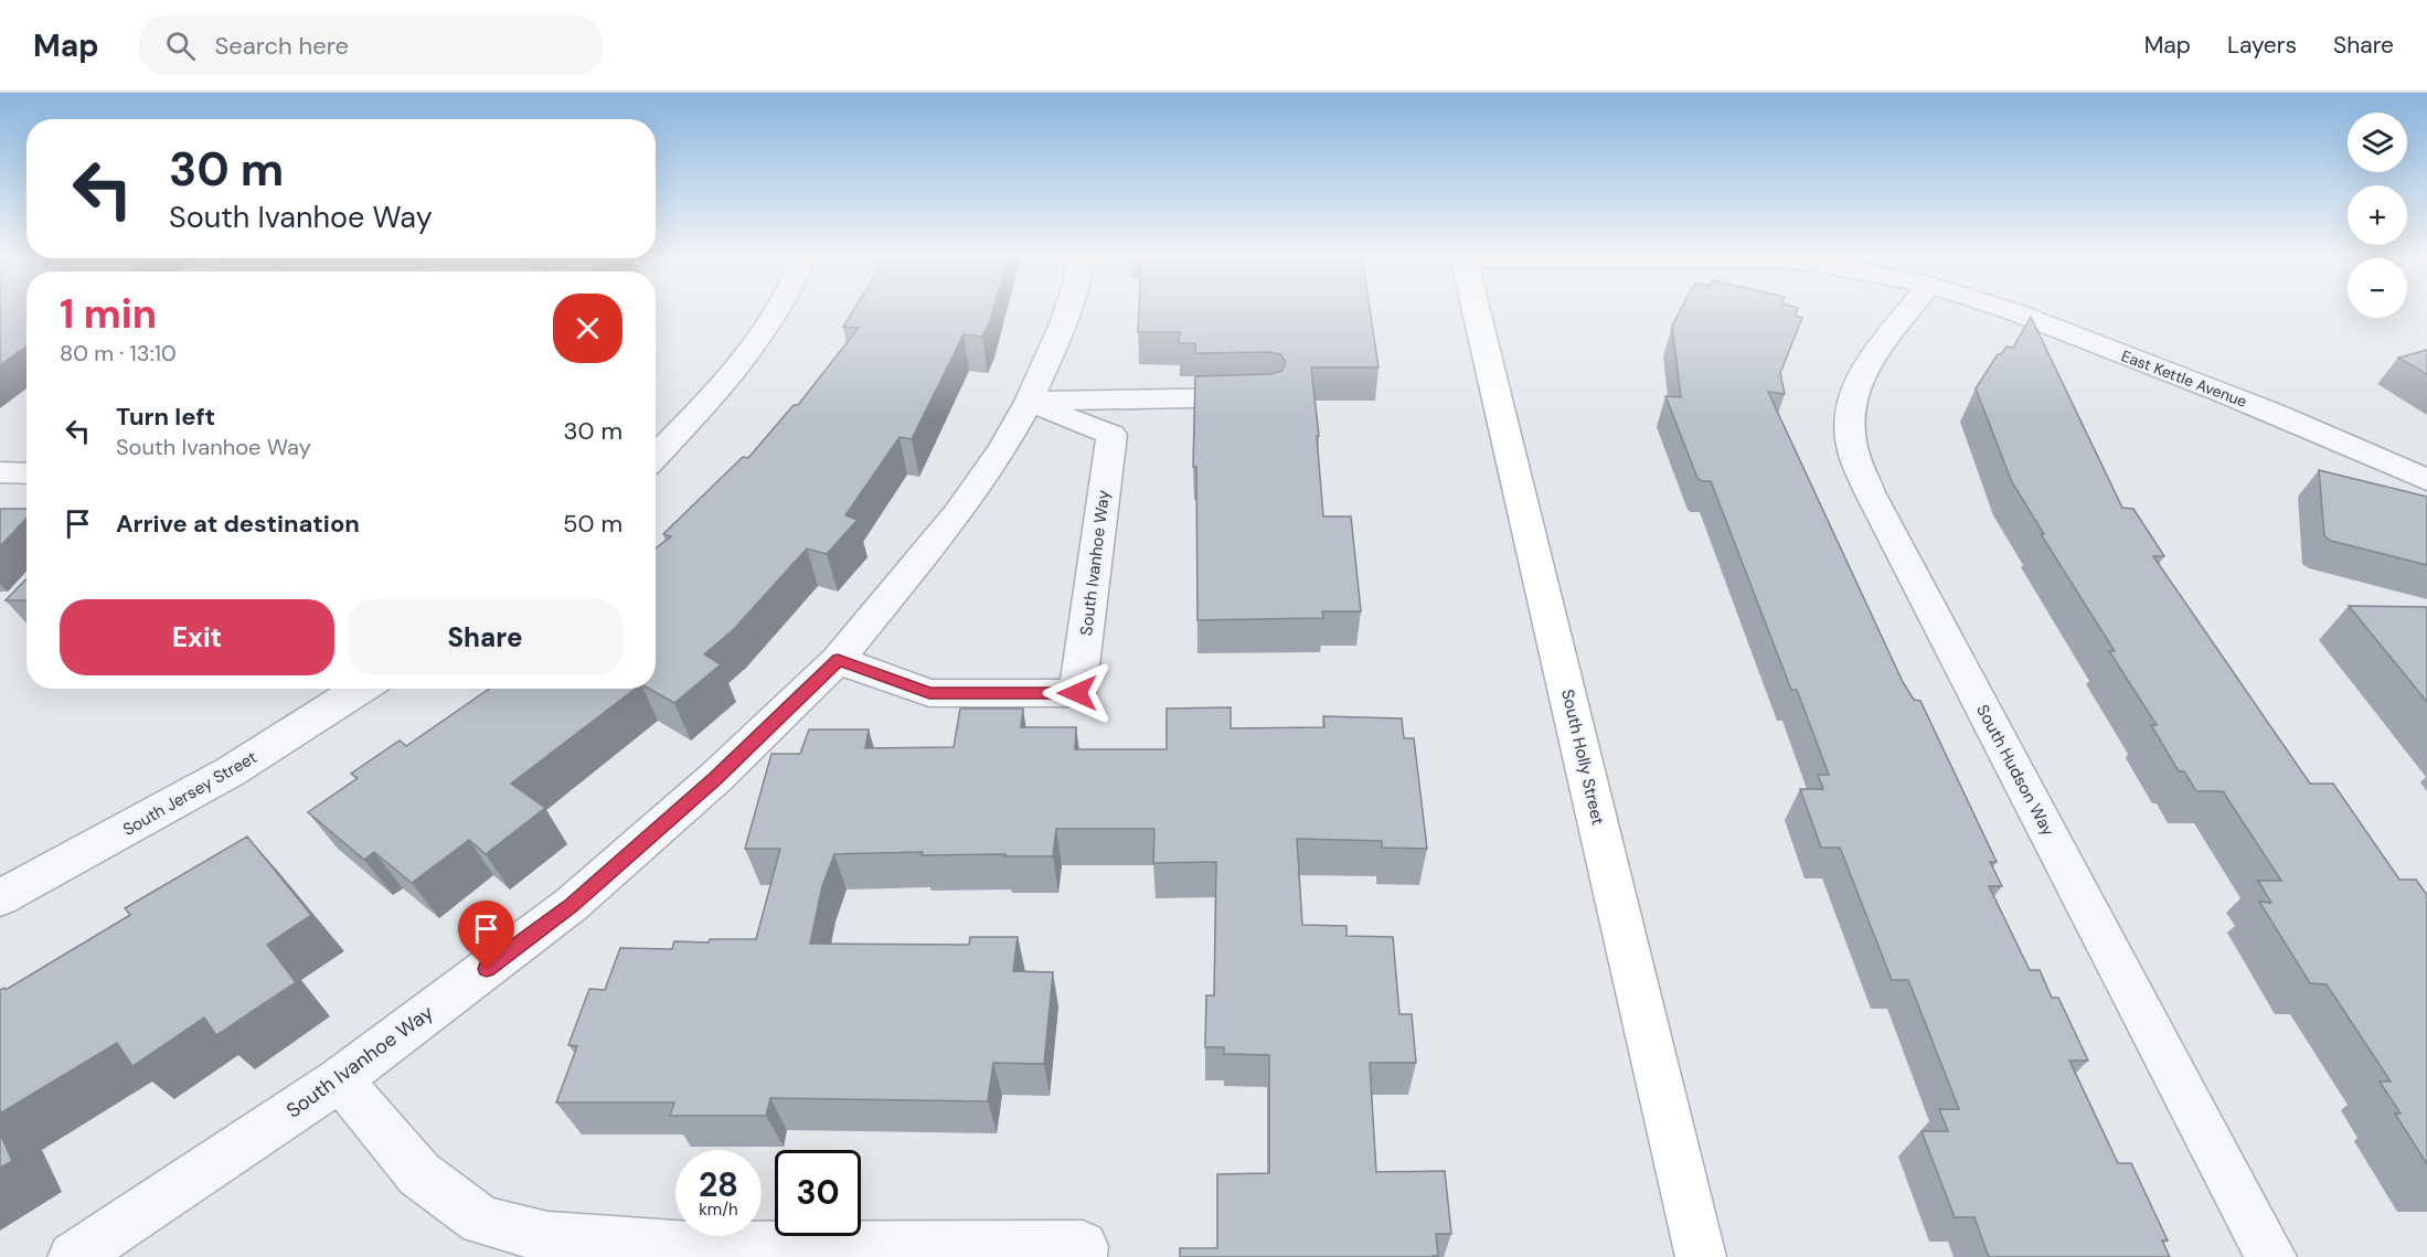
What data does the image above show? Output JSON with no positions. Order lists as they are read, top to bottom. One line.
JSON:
{"streets":{"main road":["South Holly Street"],"street":["East Kettle Avenue","South Ivanhoe Way","South Hudson Way","South Jersey Street"]},"page":{"header":"Map","search":"Search here","nav":["Map","Layers","Share"],"map_buttons":["+","−"],"turn":["30 m","South Ivanhoe Way"],"heading":["1 min","80 m · 13:10"],"list":[{"name":"Turn left","note":"South Ivanhoe Way","value":"30 m"},{"name":"Arrive at destination","value":"50 m"}],"buttons":["Exit","Share"],"speed":"28 km/h","limit":"30"}}
